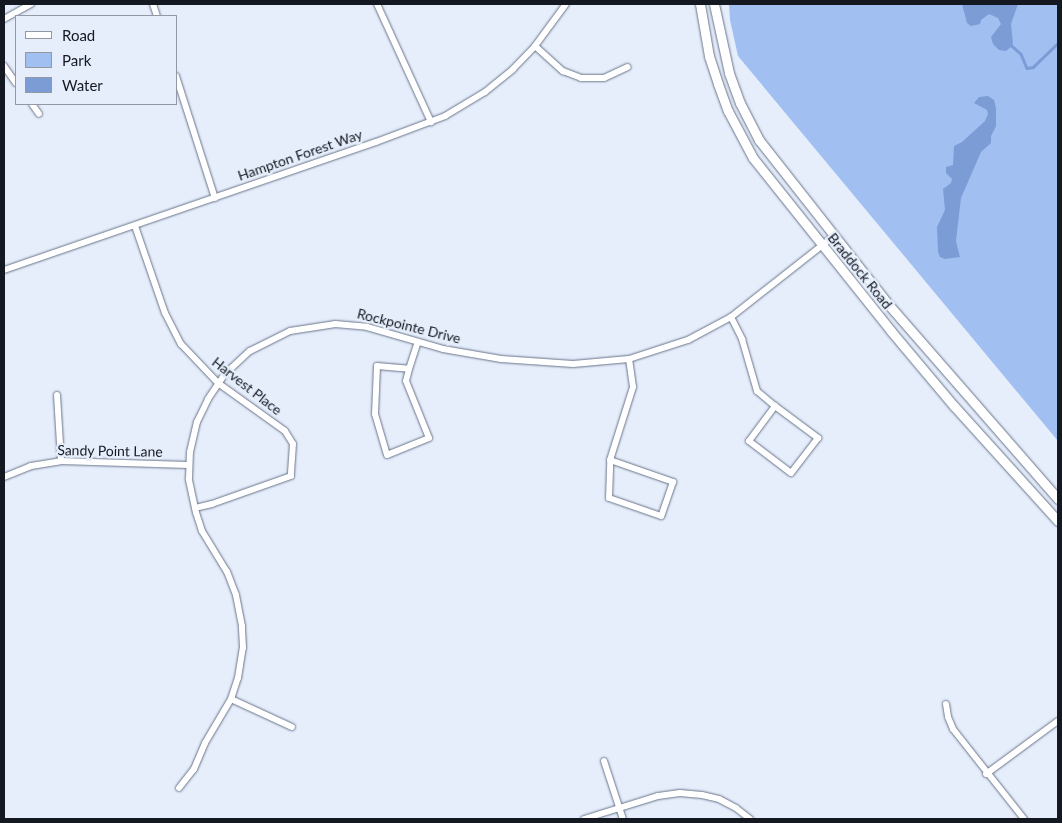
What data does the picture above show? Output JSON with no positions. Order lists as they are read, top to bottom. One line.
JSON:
{"streets":{"main road":["Braddock Road"],"street":["Hampton Forest Way","Rockpointe Drive","Harvest Place","Sandy Point Lane"]},"crossings":[["Hampton Forest Way","Harvest Place"],["Braddock Road","Rockpointe Drive"],["Rockpointe Drive","Harvest Place"],["Rockpointe Drive","Sandy Point Lane"]],"legend":["Road","Park","Water"]}
